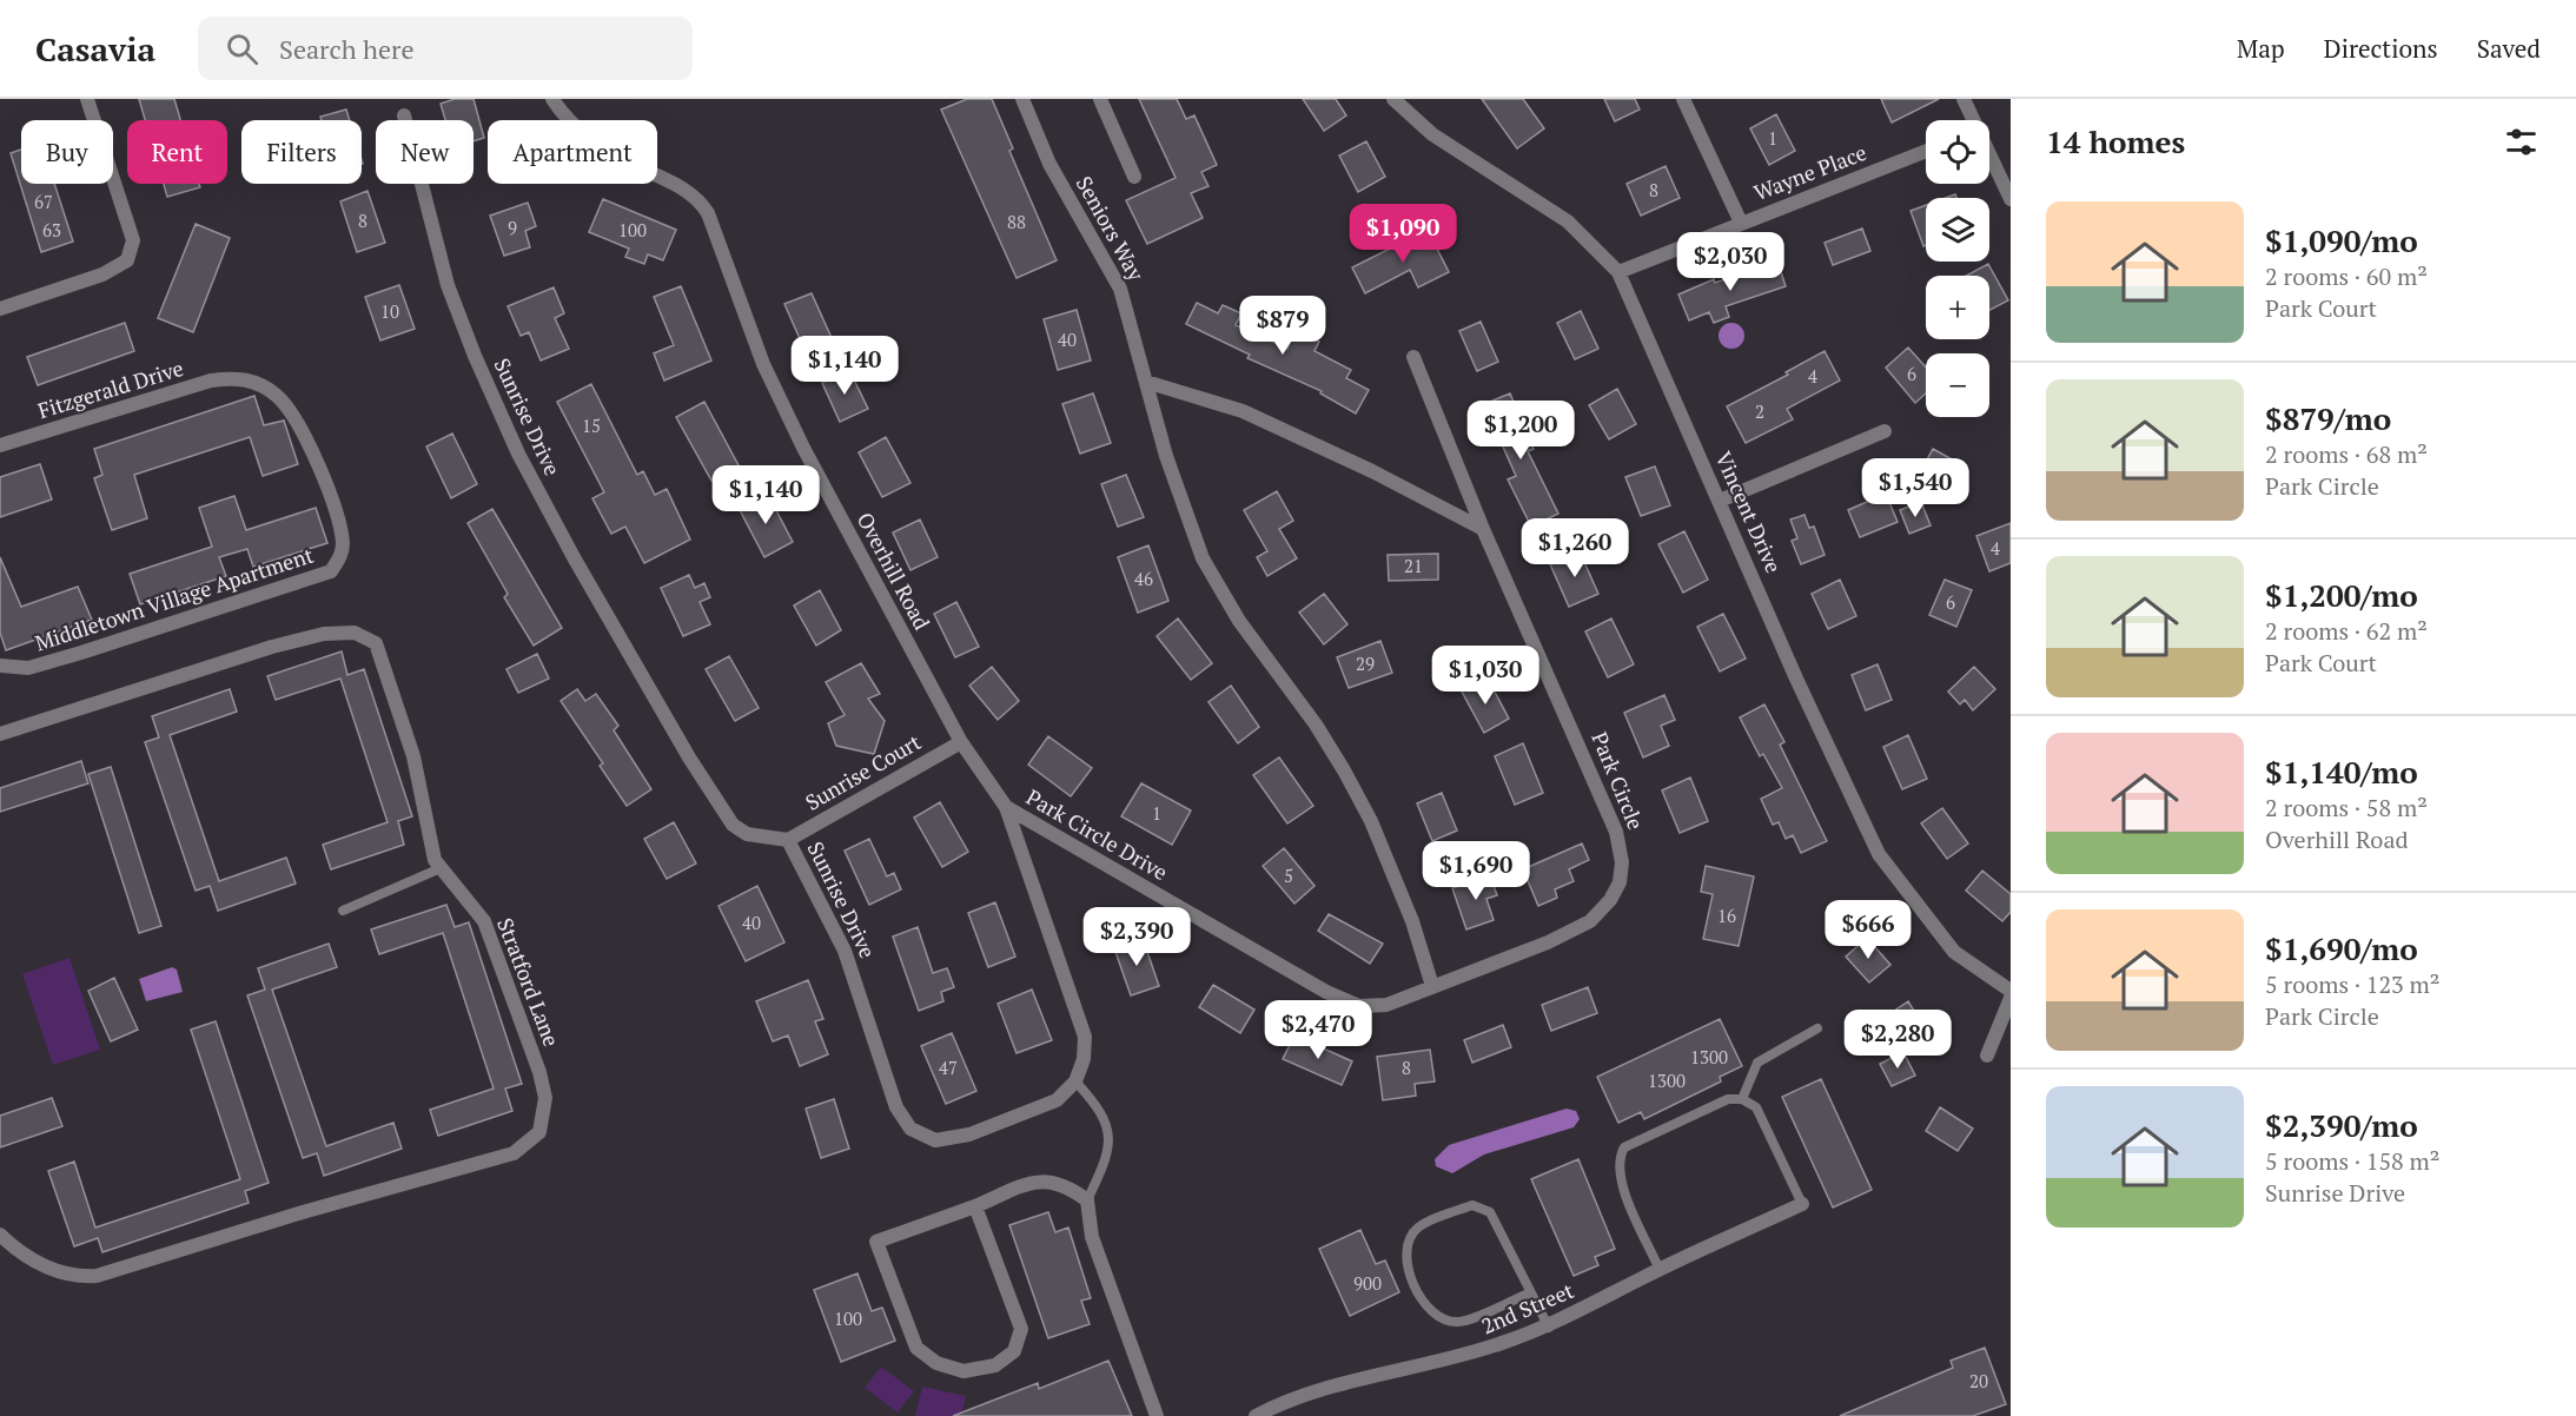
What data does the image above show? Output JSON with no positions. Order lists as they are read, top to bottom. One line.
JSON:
{"streets":{"street":["Wayne Place","Seniors Way","Fitzgerald Drive","Sunrise Drive","Vincent Drive","Overhill Road","Middletown Village Apartment","Sunrise Court","Park Circle","Park Circle Drive","Stratford Lane","2nd Street"]},"crossings":[["Wayne Place","Vincent Drive"],["Fitzgerald Drive","Middletown Village Apartment"],["Sunrise Drive","Sunrise Court"],["Overhill Road","Sunrise Court"],["Overhill Road","Park Circle Drive"],["Park Circle","Park Circle Drive"]],"house_numbers":["1","8","67","8","88","9","63","100","10","40","6","4","2","15","4","21","46","6","29","1","5","16","40","1300","47","8","1300","900","100","20"],"page":{"header":"Casavia","search":"Search here","nav":["Map","Directions","Saved"],"heading":"14 homes","map_buttons":["+","−"],"chip":["Buy","Rent","Filters","New","Apartment"],"list":[{"name":"$1,090/mo","note":"2 rooms · 60 m² · Park Court"},{"name":"$879/mo","note":"2 rooms · 68 m² · Park Circle"},{"name":"$1,200/mo","note":"2 rooms · 62 m² · Park Court"},{"name":"$1,140/mo","note":"2 rooms · 58 m² · Overhill Road"},{"name":"$1,690/mo","note":"5 rooms · 123 m² · Park Circle"},{"name":"$2,390/mo","note":"5 rooms · 158 m² · Sunrise Drive"}],"price":["$1,090","$2,030","$879","$1,140","$1,200","$1,540","$1,140","$1,260","$1,030","$1,690","$666","$2,390","$2,470","$2,280"]}}
